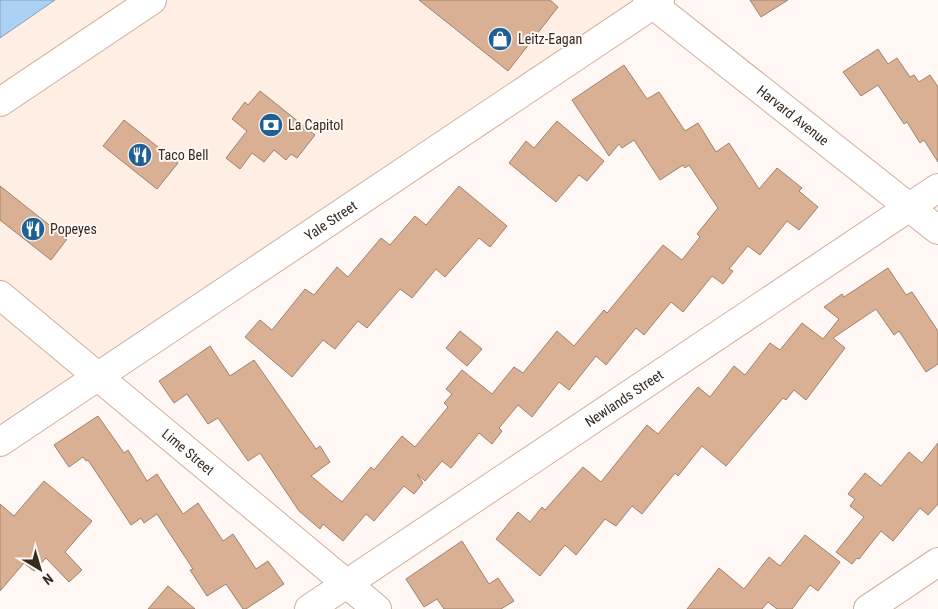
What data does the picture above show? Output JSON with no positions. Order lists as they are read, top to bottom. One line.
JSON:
{"streets":{"street":["Harvard Avenue","Yale Street","Newlands Street","Lime Street"]},"crossings":[["Harvard Avenue","Yale Street"],["Harvard Avenue","Newlands Street"],["Yale Street","Lime Street"],["Newlands Street","Lime Street"]],"places":{"shop":["Leitz-Eagan"],"bank":["La Capitol"],"restaurant":["Taco Bell","Popeyes"]},"north":"bottom right"}
